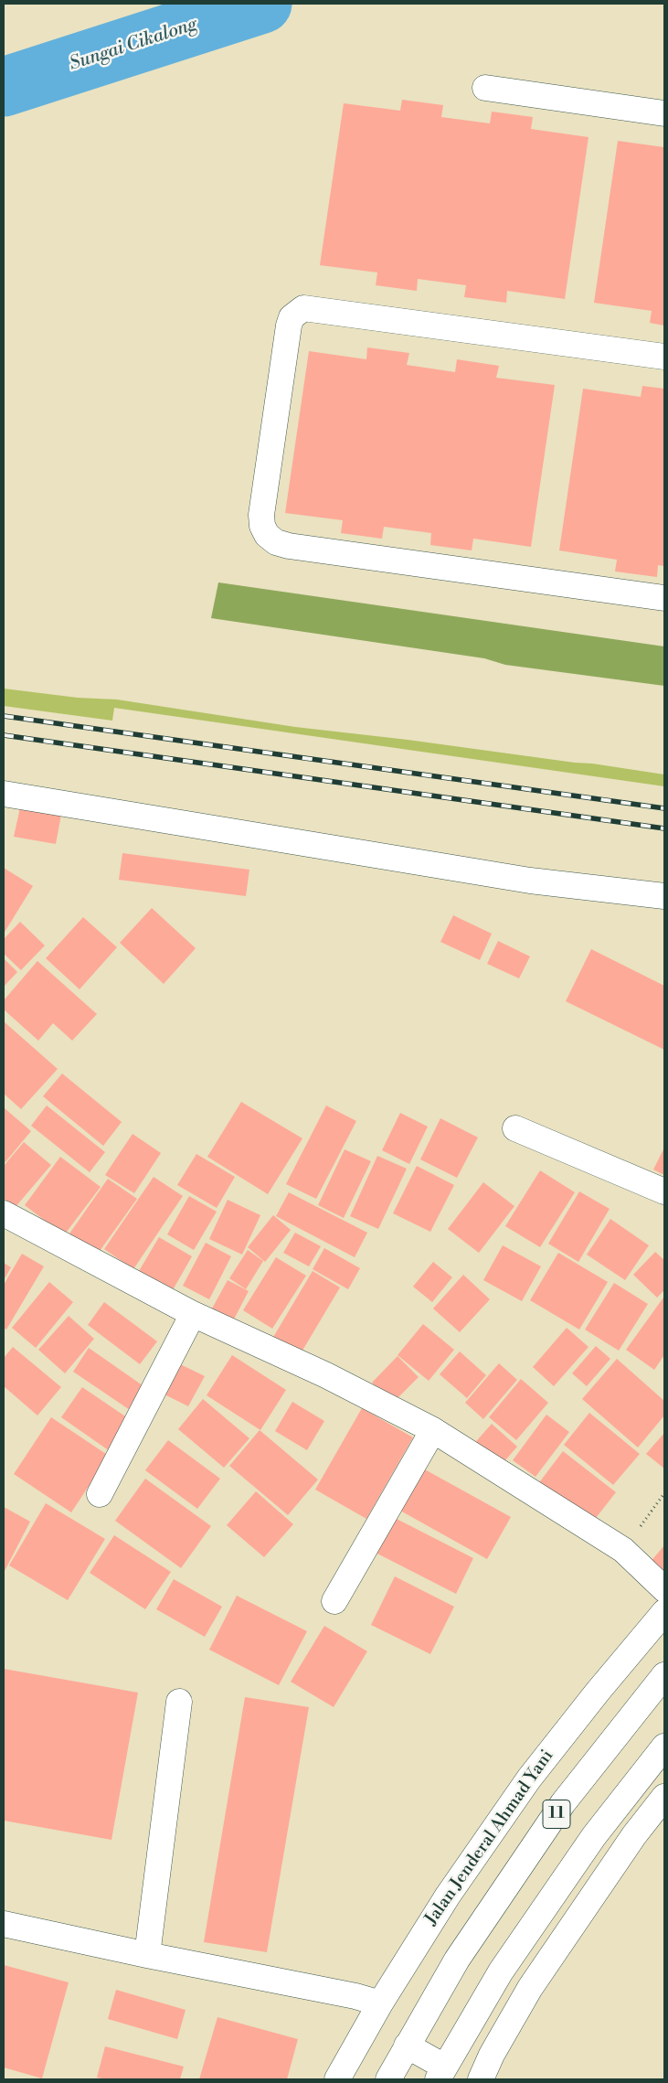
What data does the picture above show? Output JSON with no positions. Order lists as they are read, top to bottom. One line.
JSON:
{"streets":{"main road":["11","Jalan Jenderal Ahmad Yani"]},"water":["Sungai Cikalong"]}
